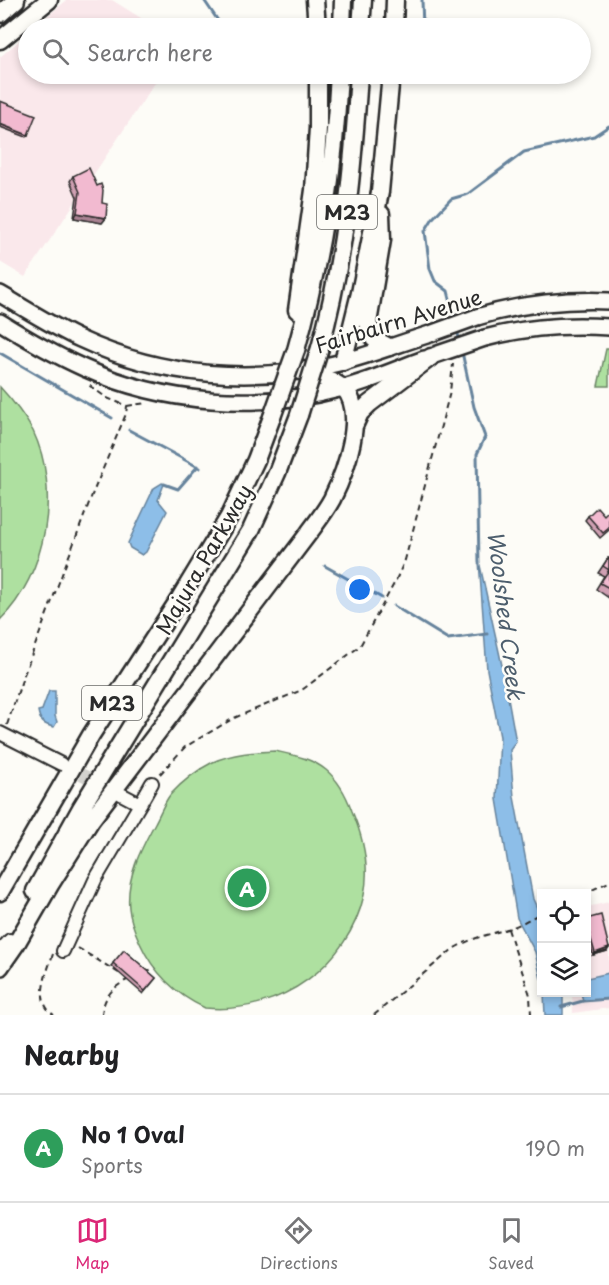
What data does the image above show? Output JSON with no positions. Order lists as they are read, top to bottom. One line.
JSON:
{"streets":{"highway":["M23","Majura Parkway"],"main road":["Fairbairn Avenue"]},"water":["Woolshed Creek"],"page":{"search":"Search here","pins":"A","heading":"Nearby","list":[{"mark":"A","name":"No 1 Oval","note":"Sports","value":"190 m"}],"nav":["Map","Directions","Saved"]}}
